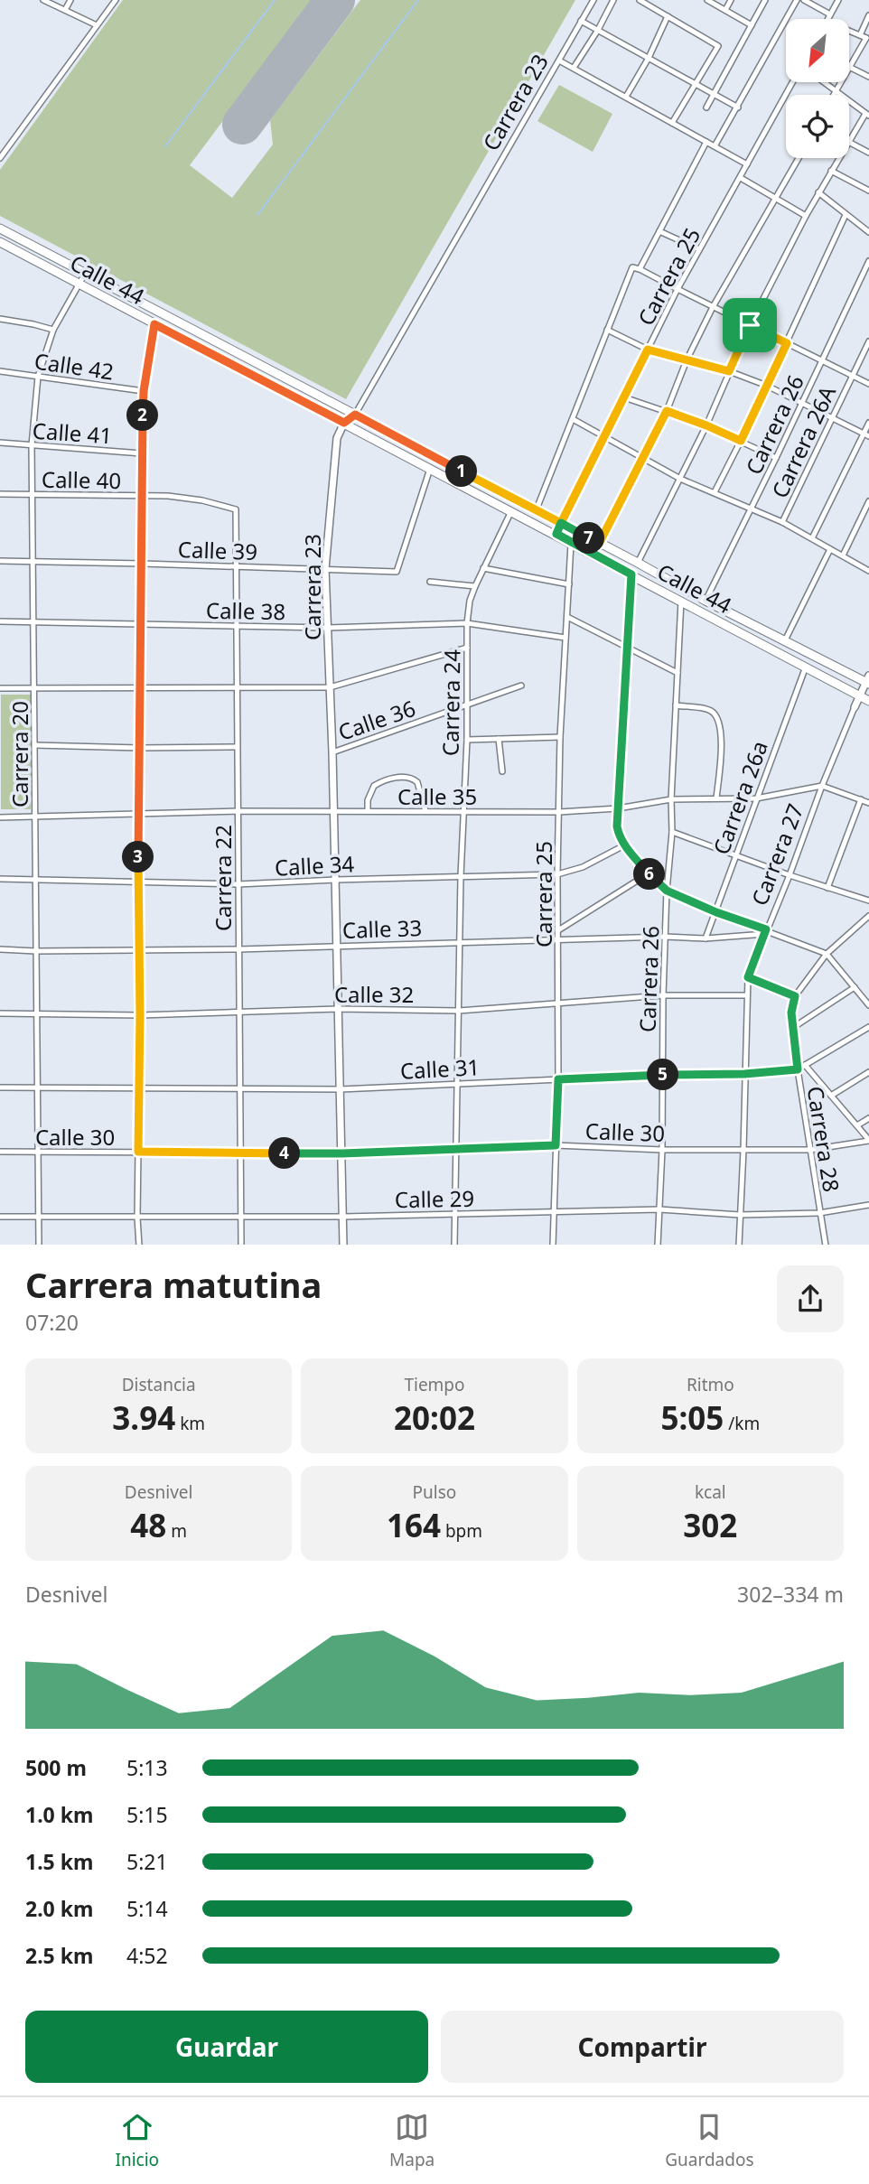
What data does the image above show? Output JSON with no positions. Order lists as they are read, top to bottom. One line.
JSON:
{"streets":{"main road":["Calle 44"],"street":["Carrera 23","Carrera 25","Calle 42","Carrera 26","Calle 41","Carrera 26A","Calle 40","Calle 39","Calle 38","Carrera 24","Calle 36","Carrera 20","Calle 35","Carrera 26a","Carrera 27","Calle 34","Carrera 22","Calle 33","Calle 32","Calle 31","Calle 30","Carrera 28","Calle 29"]},"crossings":[["Carrera 23","Calle 44"],["Carrera 23","Calle 39"],["Carrera 23","Calle 38"],["Carrera 23","Calle 36"],["Carrera 23","Calle 35"],["Carrera 23","Calle 34"],["Carrera 23","Calle 33"],["Carrera 23","Calle 32"],["Carrera 23","Calle 31"],["Carrera 23","Calle 30"],["Carrera 23","Calle 29"],["Carrera 25","Calle 44"],["Carrera 25","Calle 38"],["Carrera 25","Calle 35"],["Carrera 25","Calle 34"],["Carrera 25","Calle 33"],["Carrera 25","Calle 32"],["Carrera 25","Calle 31"],["Carrera 25","Calle 30"],["Carrera 25","Calle 29"],["Calle 44","Carrera 26"],["Calle 44","Calle 39"],["Calle 44","Carrera 24"],["Calle 44","Carrera 20"],["Calle 44","Carrera 26a"],["Calle 44","Carrera 27"],["Calle 42","Carrera 20"],["Carrera 26","Calle 35"],["Carrera 26","Calle 33"],["Carrera 26","Calle 32"],["Carrera 26","Calle 31"],["Carrera 26","Calle 30"],["Carrera 26","Calle 29"],["Calle 41","Carrera 20"],["Calle 40","Carrera 20"],["Calle 40","Carrera 22"],["Calle 39","Carrera 20"],["Calle 39","Carrera 22"],["Calle 38","Carrera 24"],["Calle 38","Carrera 20"],["Calle 38","Carrera 22"],["Carrera 24","Calle 36"],["Carrera 24","Calle 35"],["Carrera 24","Calle 34"],["Carrera 24","Calle 33"],["Carrera 24","Calle 32"],["Carrera 24","Calle 31"],["Carrera 24","Calle 30"],["Carrera 24","Calle 29"],["Carrera 20","Calle 35"],["Carrera 20","Calle 34"],["Carrera 20","Calle 33"],["Carrera 20","Calle 32"],["Carrera 20","Calle 31"],["Carrera 20","Calle 30"],["Carrera 20","Calle 29"],["Calle 35","Carrera 26a"],["Calle 35","Carrera 27"],["Calle 35","Carrera 22"],["Carrera 26a","Calle 33"],["Carrera 27","Calle 33"],["Carrera 27","Calle 32"],["Carrera 27","Calle 31"],["Carrera 27","Calle 30"],["Carrera 27","Calle 29"],["Calle 34","Carrera 22"],["Carrera 22","Calle 33"],["Carrera 22","Calle 32"],["Carrera 22","Calle 31"],["Carrera 22","Calle 30"],["Carrera 22","Calle 29"],["Calle 31","Carrera 28"],["Calle 30","Carrera 28"],["Carrera 28","Calle 29"]],"north":"bottom left","page":{"pins":["2","1","7","3","6","5","4"],"heading":["Carrera matutina","07:20"],"stats":[["Distancia","3.94 km"],["Tiempo","20:02"],["Ritmo","5:05 /km"],["Desnivel","48 m"],["Pulso","164 bpm"],["kcal","302"]],"chart":["Desnivel","302–334 m"],"list":[{"name":"500 m","note":"5:13"},{"name":"1.0 km","note":"5:15"},{"name":"1.5 km","note":"5:21"},{"name":"2.0 km","note":"5:14"},{"name":"2.5 km","note":"4:52"}],"buttons":["Guardar","Compartir"],"tabs":["Inicio","Mapa","Guardados"]}}
